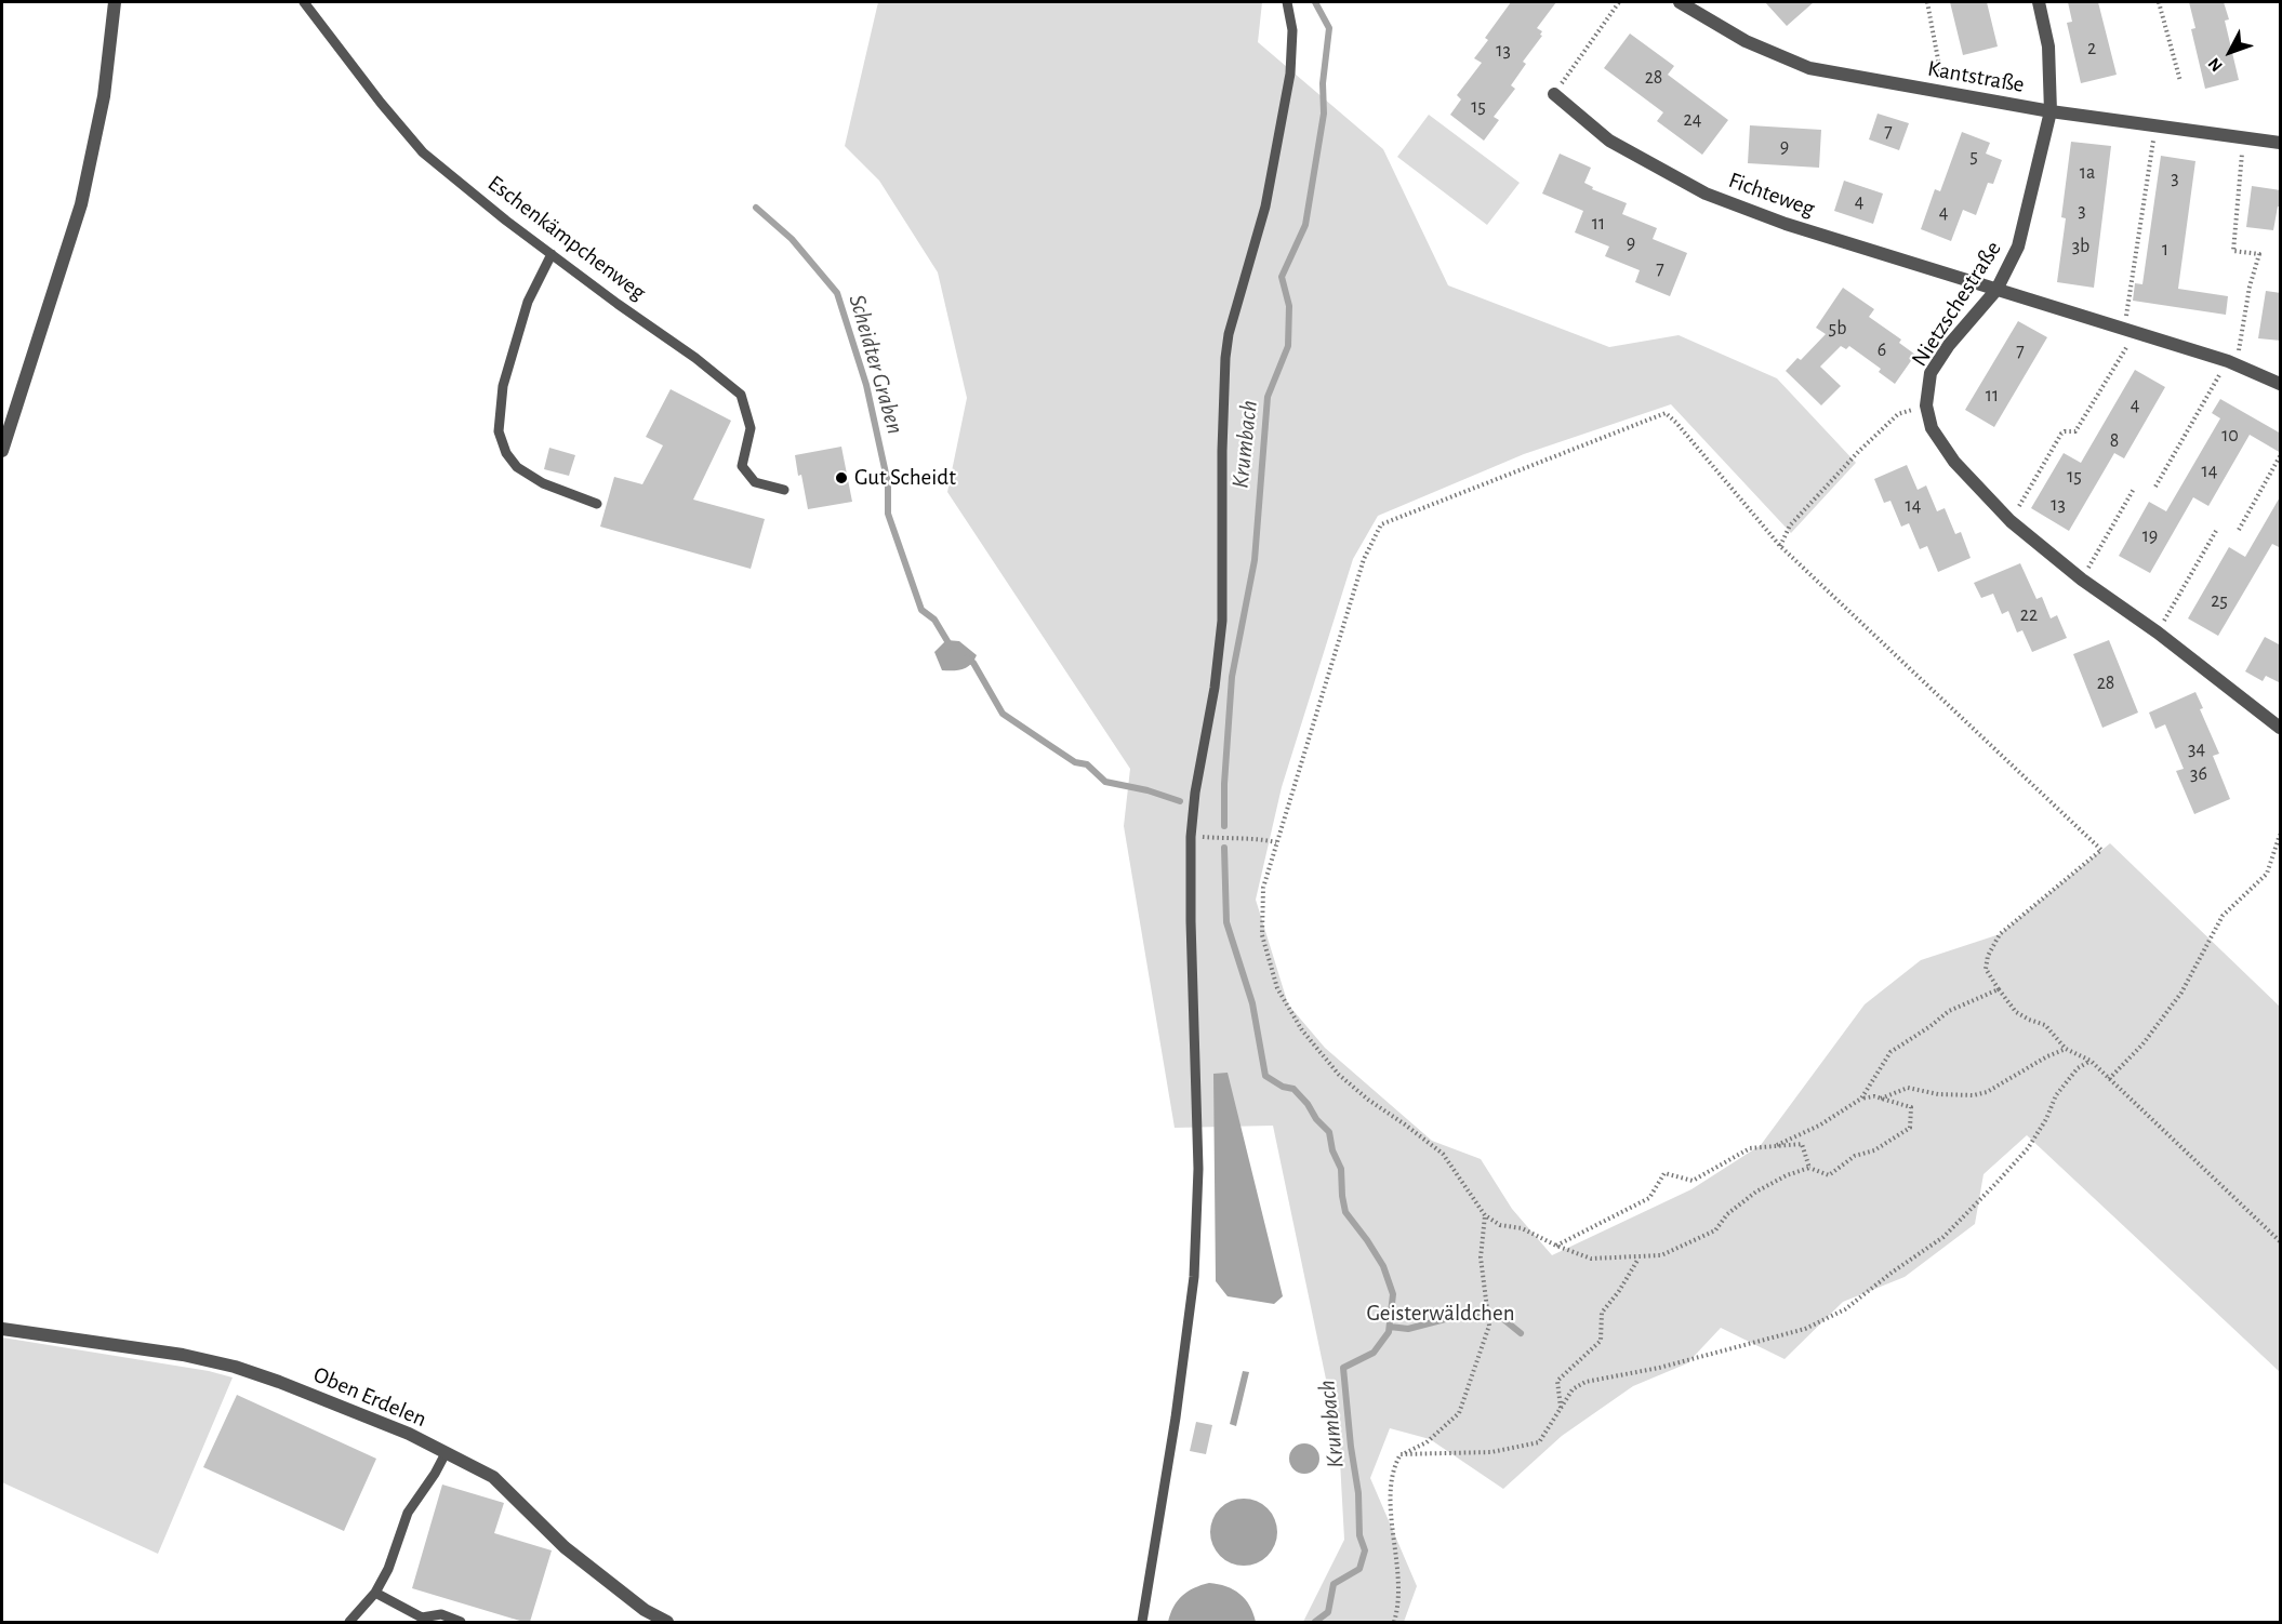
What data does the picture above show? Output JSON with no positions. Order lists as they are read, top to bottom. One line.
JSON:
{"streets":{"street":["Kantstraße","Fichteweg","Nietzschestraße","Oben Erdelen"],"lane":["Eschenkämpchenweg"]},"crossings":[["Kantstraße","Nietzschestraße"],["Fichteweg","Nietzschestraße"]],"water":["Scheidter Graben","Krumbach"],"parks":["Geisterwäldchen"],"places":["Gut Scheidt"],"house_numbers":["2","13","28","15","24","7","9","5","1a","3","4","3","4","11","9","3b","1","7","5b","6","7","11","4","10","8","14","15","13","14","19","25","22","28","34","36"],"north":"bottom left"}
